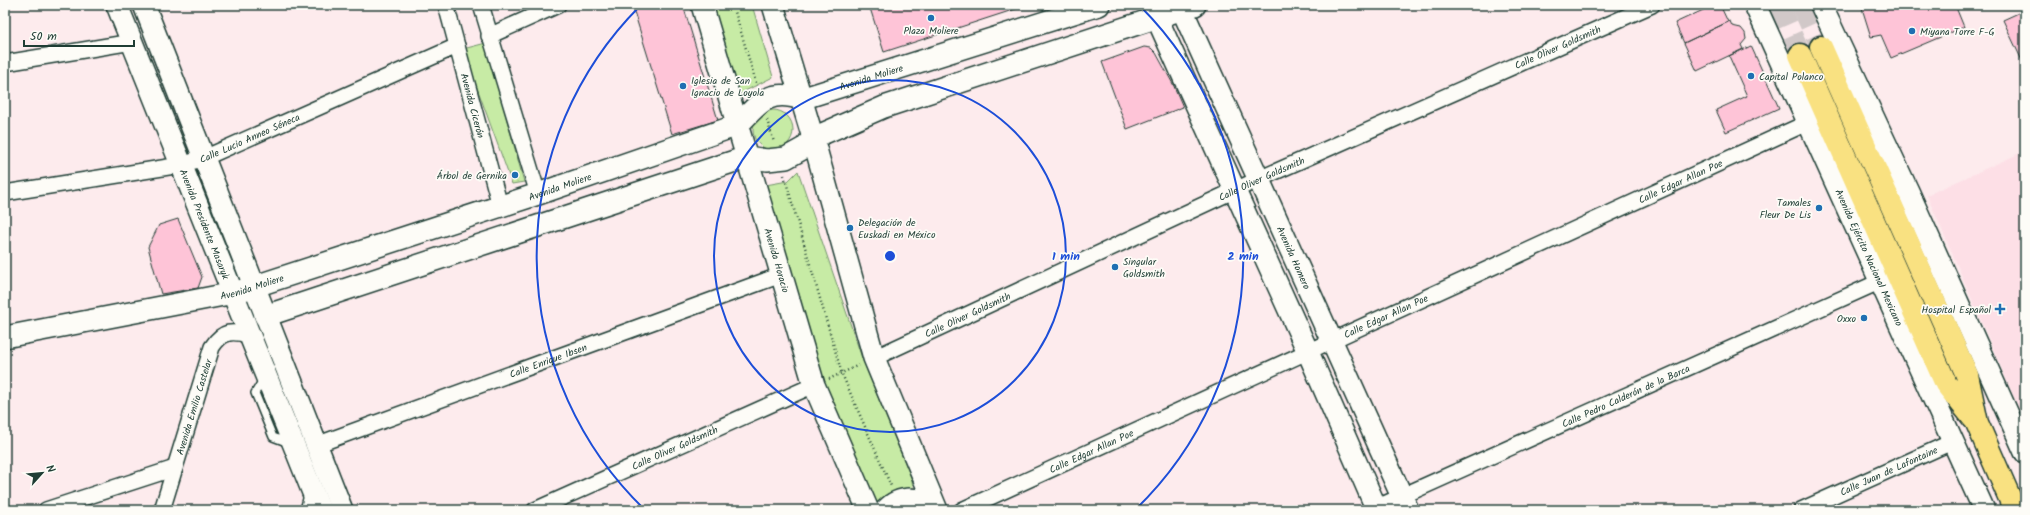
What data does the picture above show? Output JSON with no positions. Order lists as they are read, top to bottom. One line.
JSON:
{"streets":{"main road":["Avenida Ejército Nacional Mexicano"],"street":["Calle Oliver Goldsmith","Avenida Moliere","Avenida Cicerón","Calle Lucio Anneo Séneca","Calle Edgar Allan Poe","Avenida Presidente Masaryk","Avenida Homero","Avenida Horacio","Calle Enrique Ibsen","Calle Pedro Calderón de la Barca","Avenida Emilio Castelar","Calle Juan de Lafontaine"]},"crossings":[["Calle Oliver Goldsmith","Avenida Homero"],["Calle Oliver Goldsmith","Avenida Horacio"],["Avenida Moliere","Avenida Cicerón"],["Avenida Moliere","Avenida Presidente Masaryk"],["Avenida Moliere","Avenida Horacio"],["Avenida Cicerón","Calle Lucio Anneo Séneca"],["Calle Lucio Anneo Séneca","Avenida Presidente Masaryk"],["Calle Edgar Allan Poe","Avenida Homero"],["Calle Edgar Allan Poe","Avenida Ejército Nacional Mexicano"],["Avenida Presidente Masaryk","Avenida Emilio Castelar"],["Avenida Homero","Calle Pedro Calderón de la Barca"],["Avenida Ejército Nacional Mexicano","Calle Pedro Calderón de la Barca"],["Avenida Ejército Nacional Mexicano","Calle Juan de Lafontaine"],["Avenida Horacio","Calle Enrique Ibsen"]],"places":{"other":["Plaza Moliere","Miyana Torre F-G","Capital Polanco","Iglesia de San Ignacio de Loyola","Árbol de Gernika","Tamales Fleur De Lis","Delegación de Euskadi en México","Singular Goldsmith","Oxxo"],"health":["Hospital Español"]},"scale_bar":"50 m","north":"top right","rings":["1 min","2 min"]}
